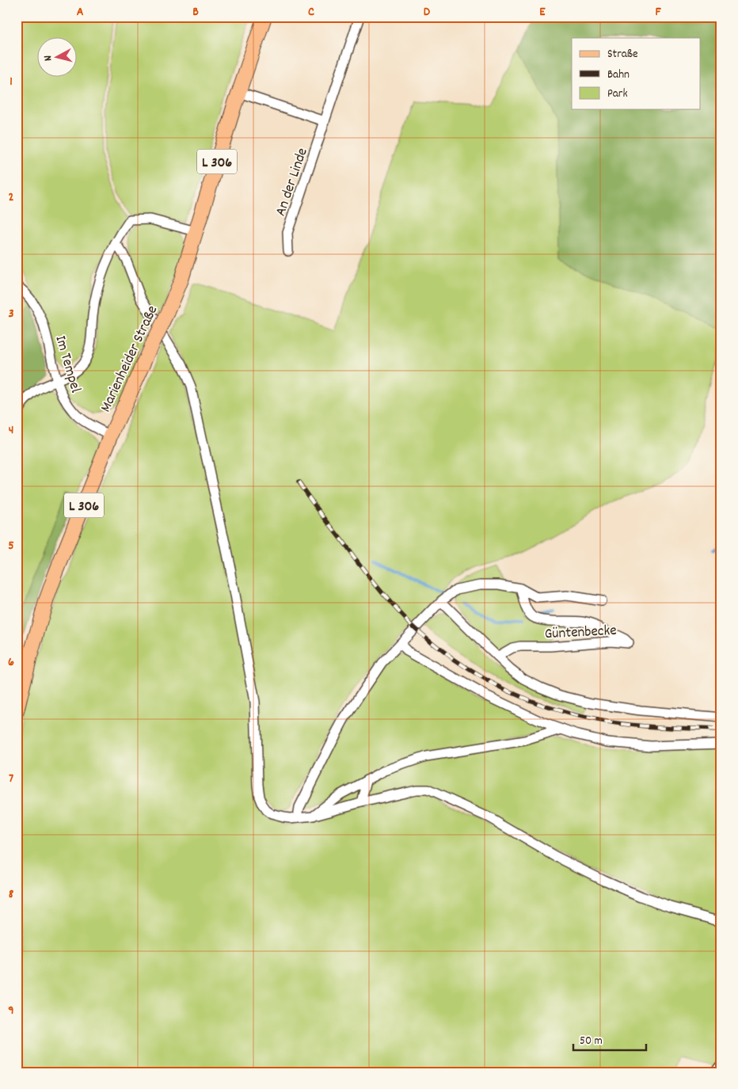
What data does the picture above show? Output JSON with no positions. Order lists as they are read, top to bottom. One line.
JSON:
{"streets":{"main road":["L 306","Marienheider Straße"],"street":["An der Linde","Im Tempel","Güntenbecke"]},"crossings":[["Marienheider Straße","Im Tempel"]],"legend":["Straße","Bahn","Park"],"scale_bar":"50 m","north":"left","grid":{"columns":["A","B","C","D","E","F"],"rows":["1","2","3","4","5","6","7","8","9"]}}
